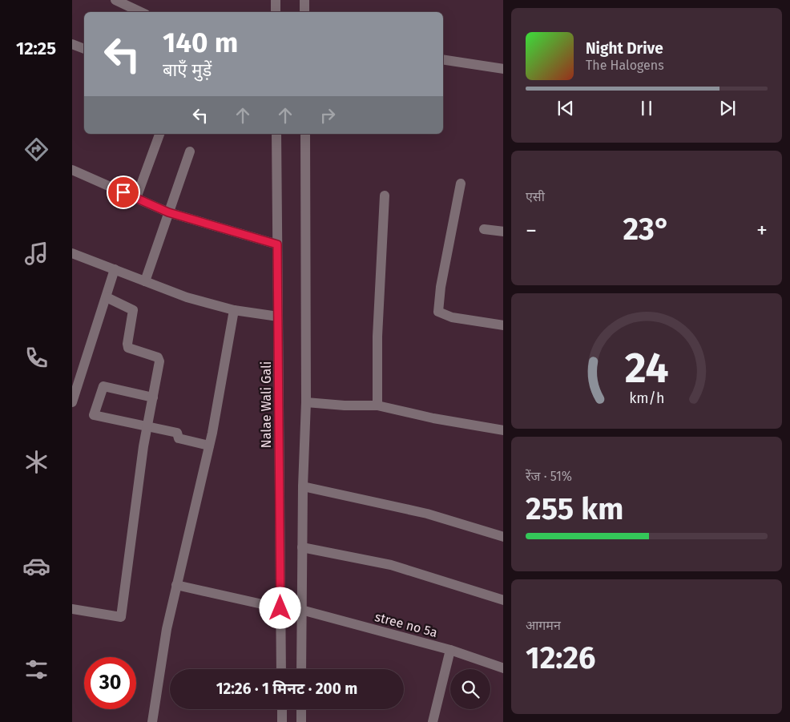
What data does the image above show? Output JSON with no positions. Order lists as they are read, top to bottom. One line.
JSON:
{"streets":{"street":["Nalae Wali Gali","stree no 5a"]},"crossings":[["Nalae Wali Gali","stree no 5a"]],"page":{"tabs":"12:25","turn":["140 m","बाएँ मुड़ें"],"song":["Night Drive","The Halogens"],"tile":["एसी",["रेंज · 51%","255 km"],["आगमन","12:26"]],"heat":["−","23°","+"],"limit":"30","trip":"12:26 · 1 मिनट · 200 m","gauge":["24","km/h"]}}
